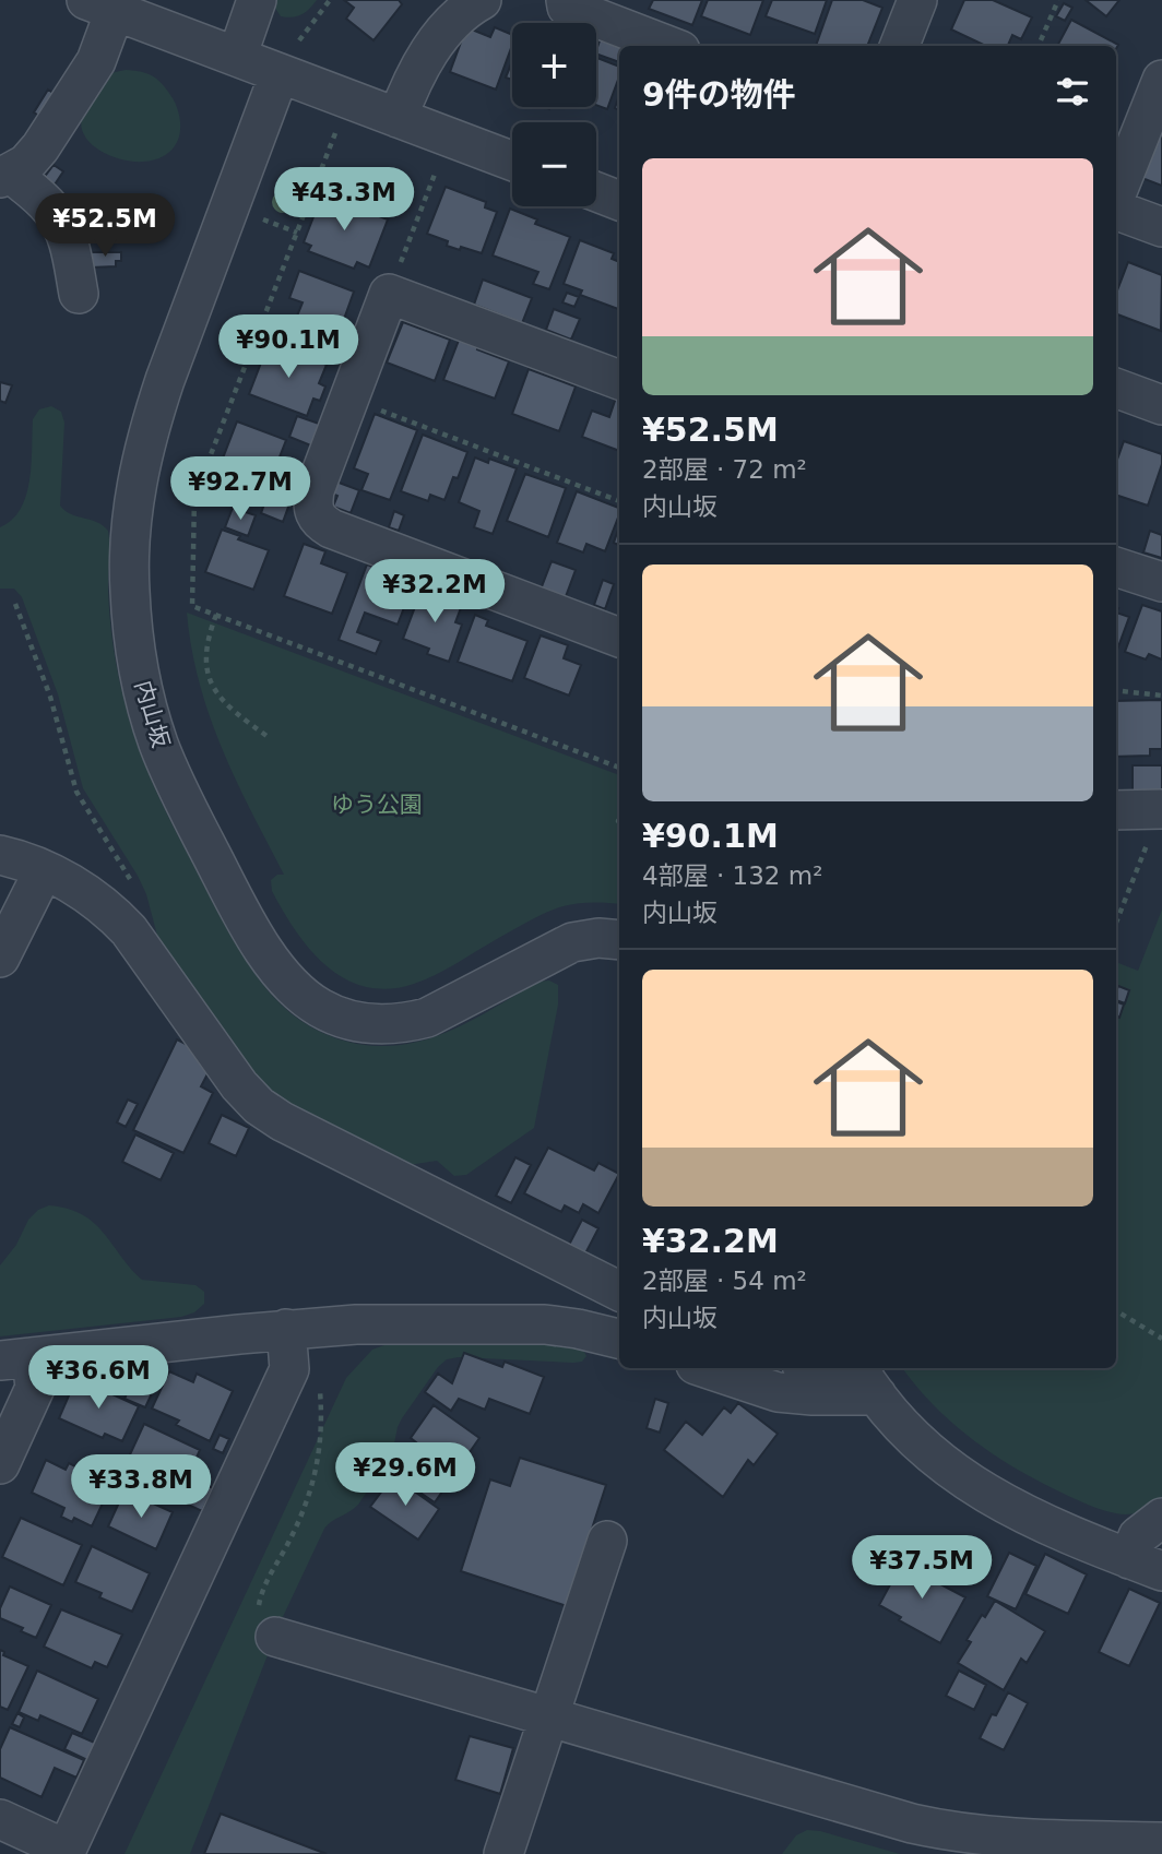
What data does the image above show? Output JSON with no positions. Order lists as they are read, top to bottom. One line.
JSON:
{"streets":{"street":["内山坂"]},"parks":["ゆう公園"],"page":{"map_buttons":["+","−"],"heading":"9件の物件","list":[{"name":"¥52.5M","note":"2部屋 · 72 m² · 内山坂"},{"name":"¥90.1M","note":"4部屋 · 132 m² · 内山坂"},{"name":"¥32.2M","note":"2部屋 · 54 m² · 内山坂"}],"price":["¥43.3M","¥52.5M","¥90.1M","¥92.7M","¥32.2M","¥36.6M","¥29.6M","¥33.8M","¥37.5M"]}}
